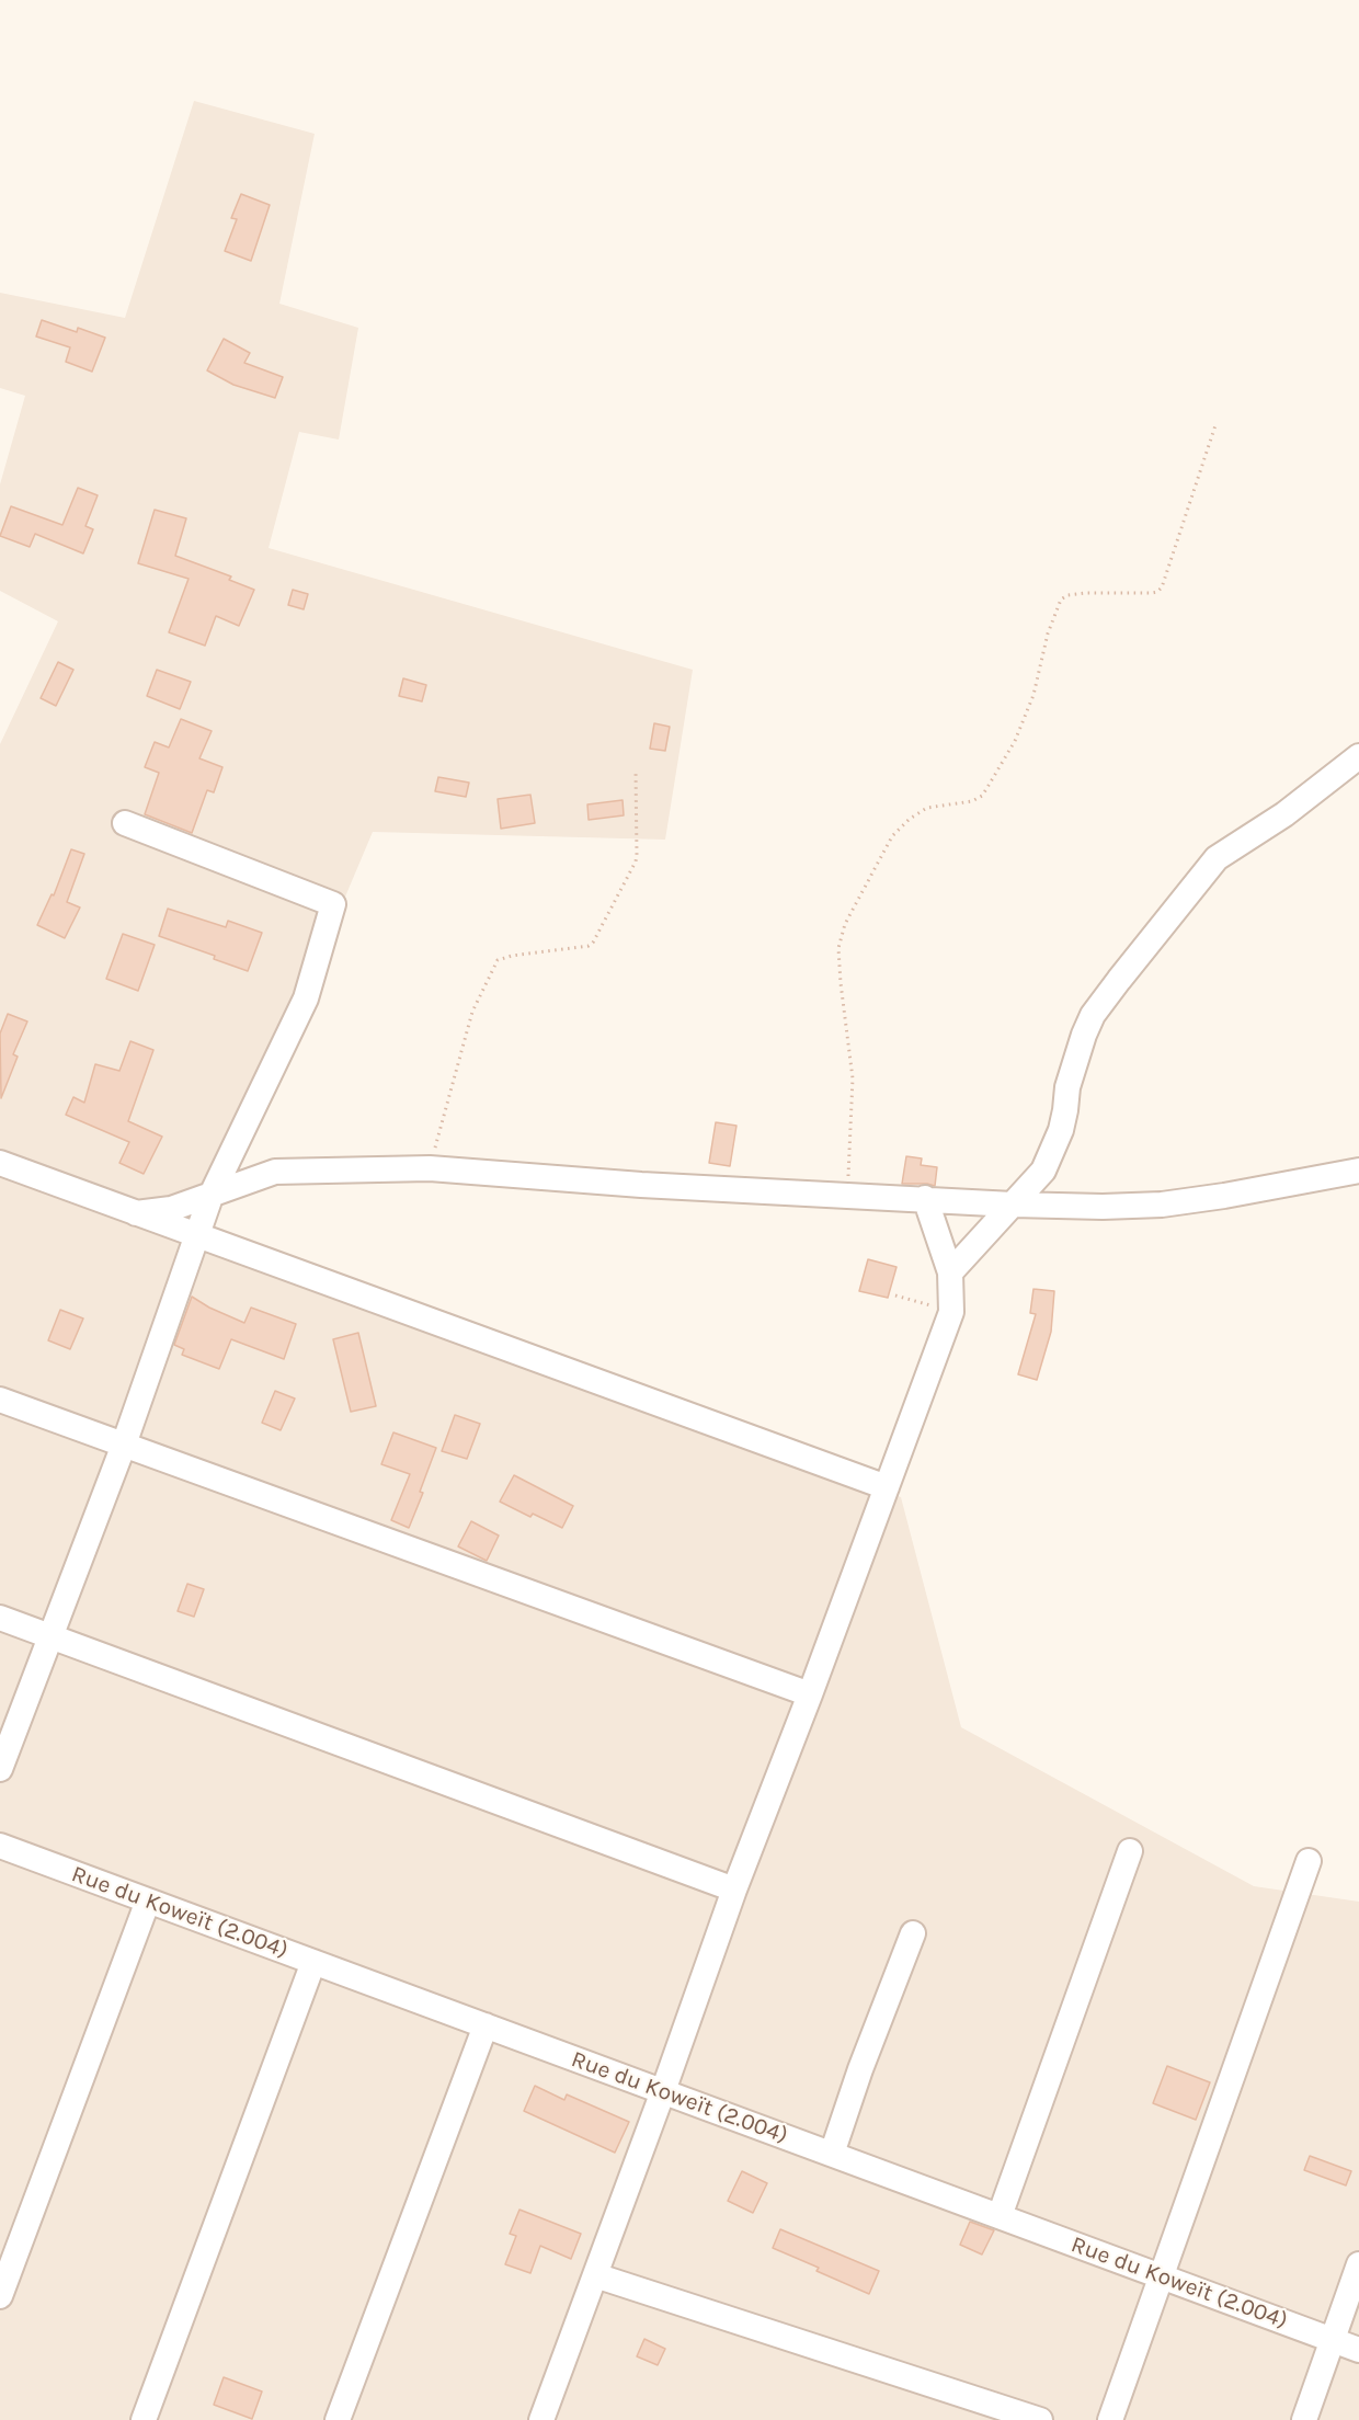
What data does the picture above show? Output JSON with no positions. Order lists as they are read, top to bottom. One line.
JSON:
{"streets":{"street":["Rue du Koweït (2.004)"]}}
